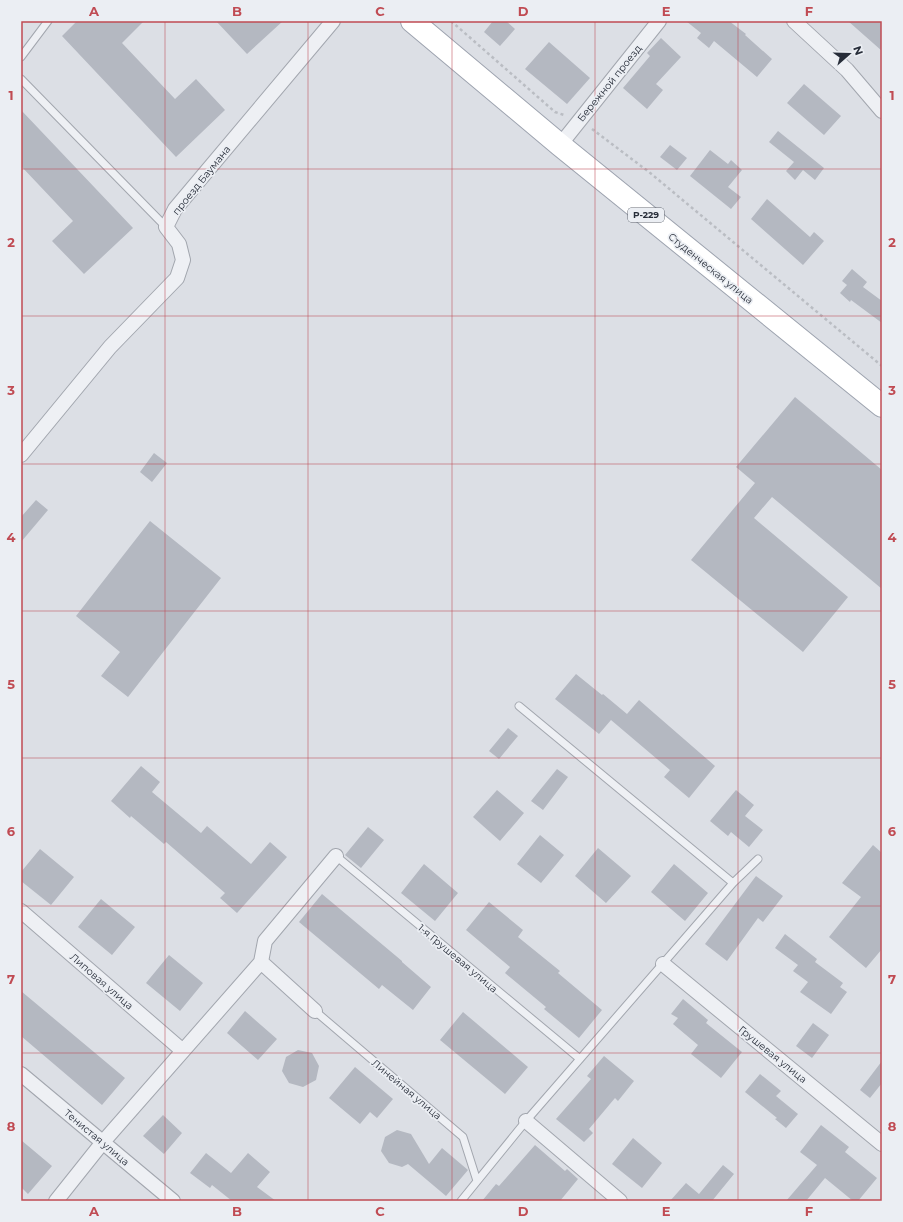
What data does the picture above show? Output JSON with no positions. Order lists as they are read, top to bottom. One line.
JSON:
{"streets":{"main road":["Р-229","Студенческая улица"],"street":["Бережной проезд","проезд Баумана","Липовая улица","Грушевая улица","Тенистая улица"],"lane":["1-я Грушевая улица","Линейная улица"]},"crossings":[["Бережной проезд","Студенческая улица"]],"north":"right","grid":{"columns":["A","B","C","D","E","F"],"rows":["1","2","3","4","5","6","7","8"]}}
